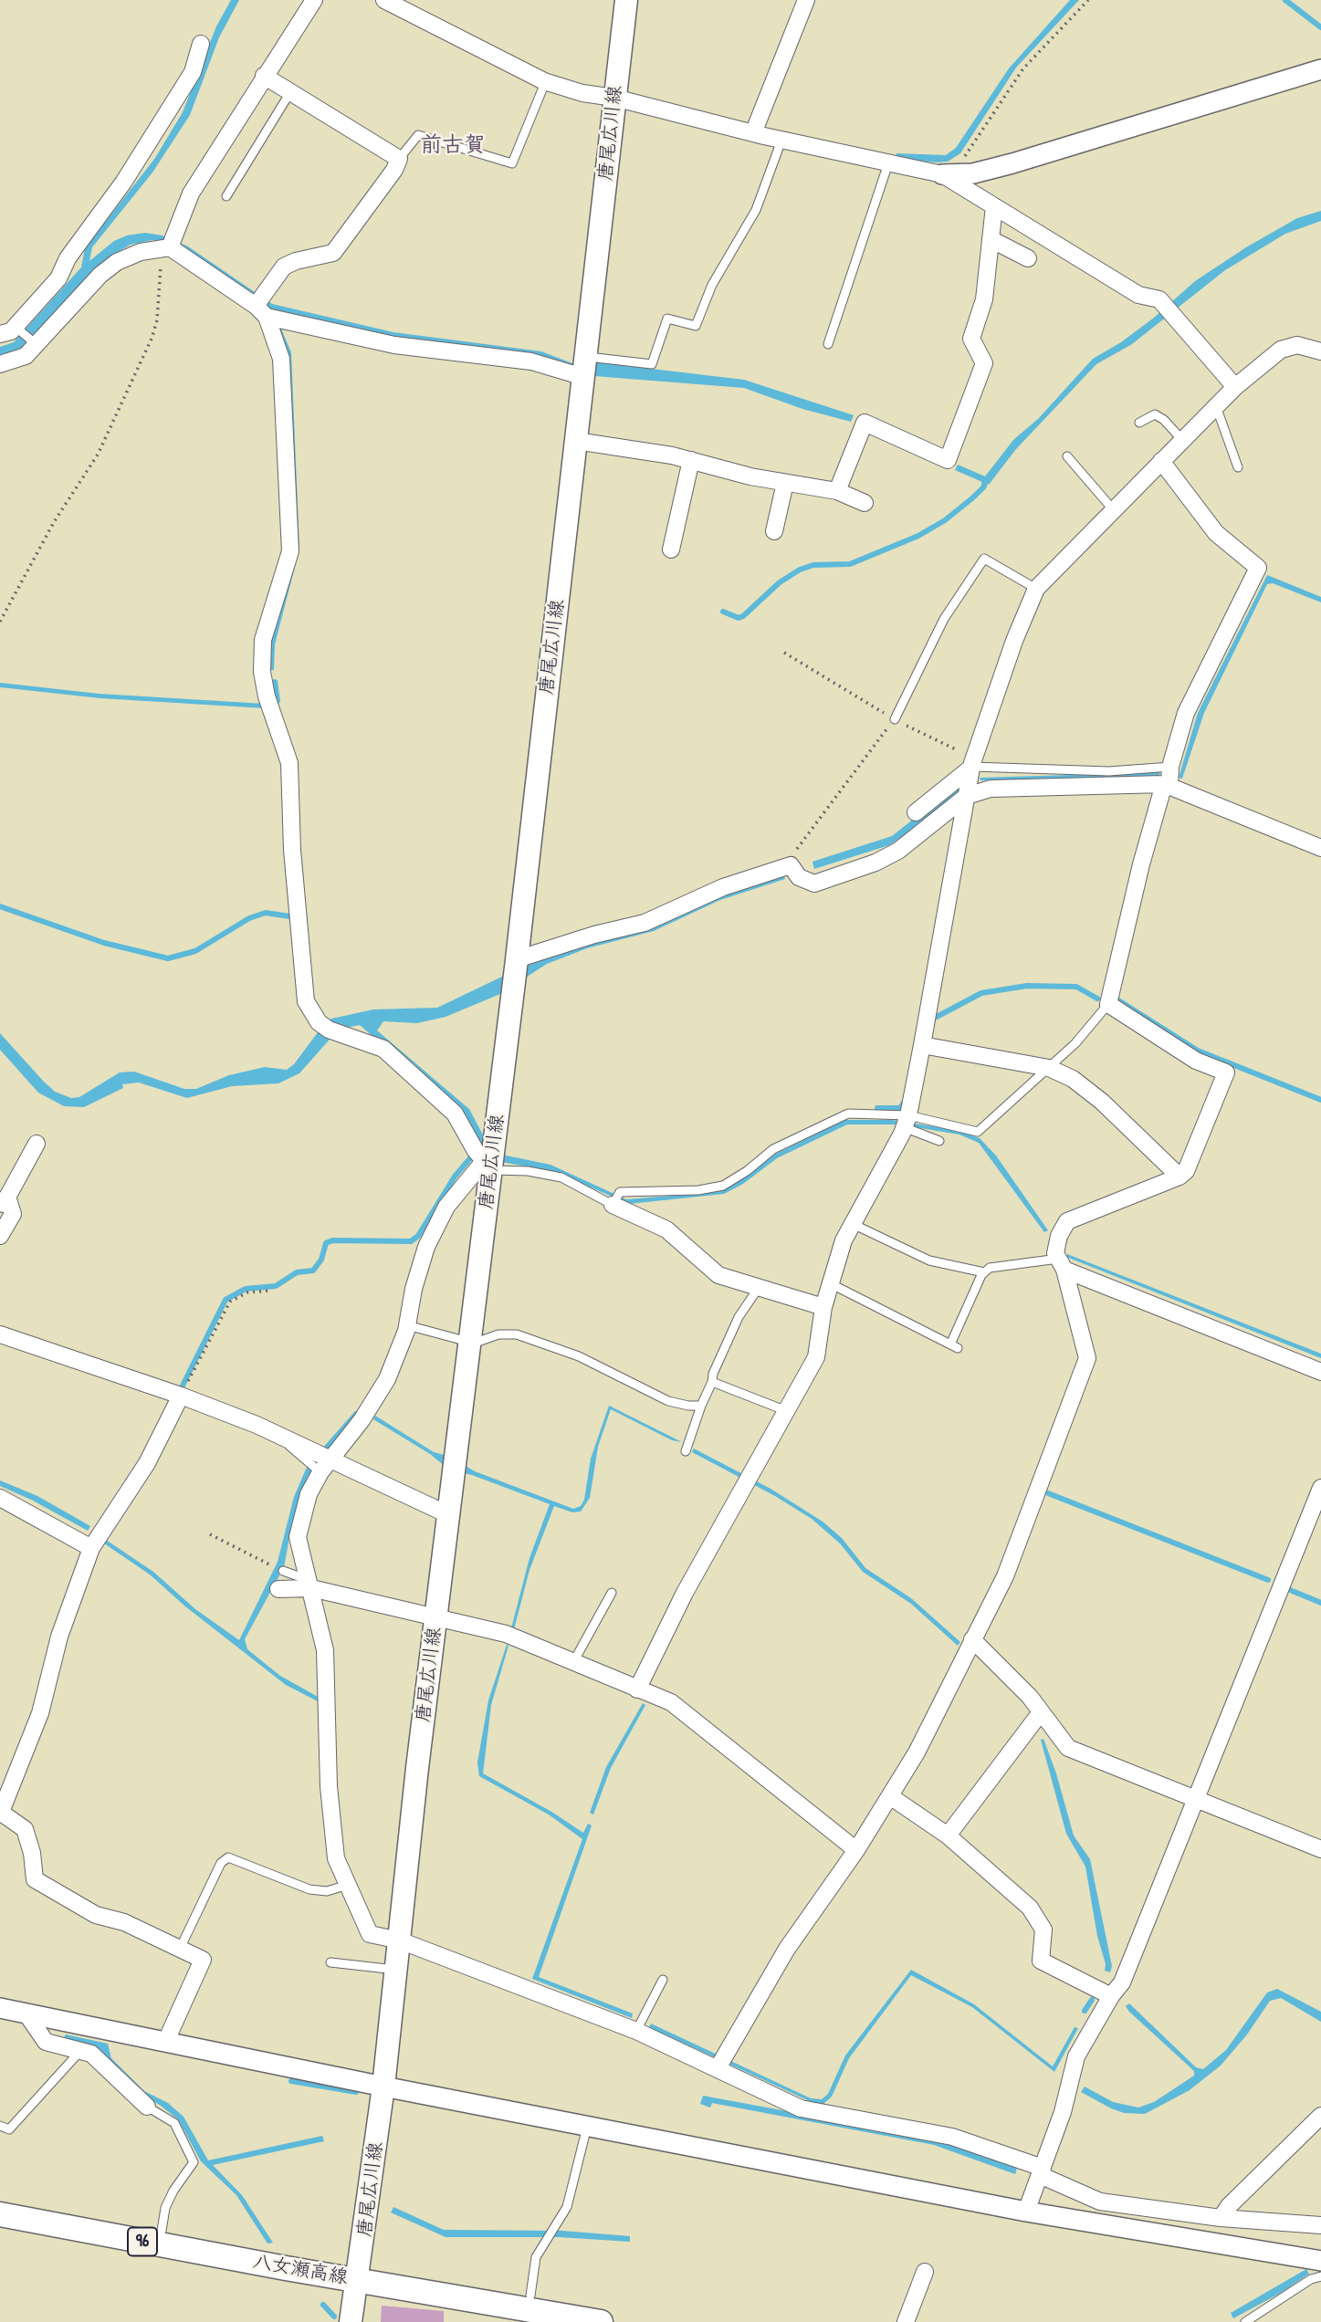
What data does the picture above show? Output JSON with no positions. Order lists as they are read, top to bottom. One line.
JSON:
{"streets":{"main road":["唐尾広川線","96","八女瀬高線"]},"crossings":[["唐尾広川線","八女瀬高線"]],"districts":["前古賀"]}
